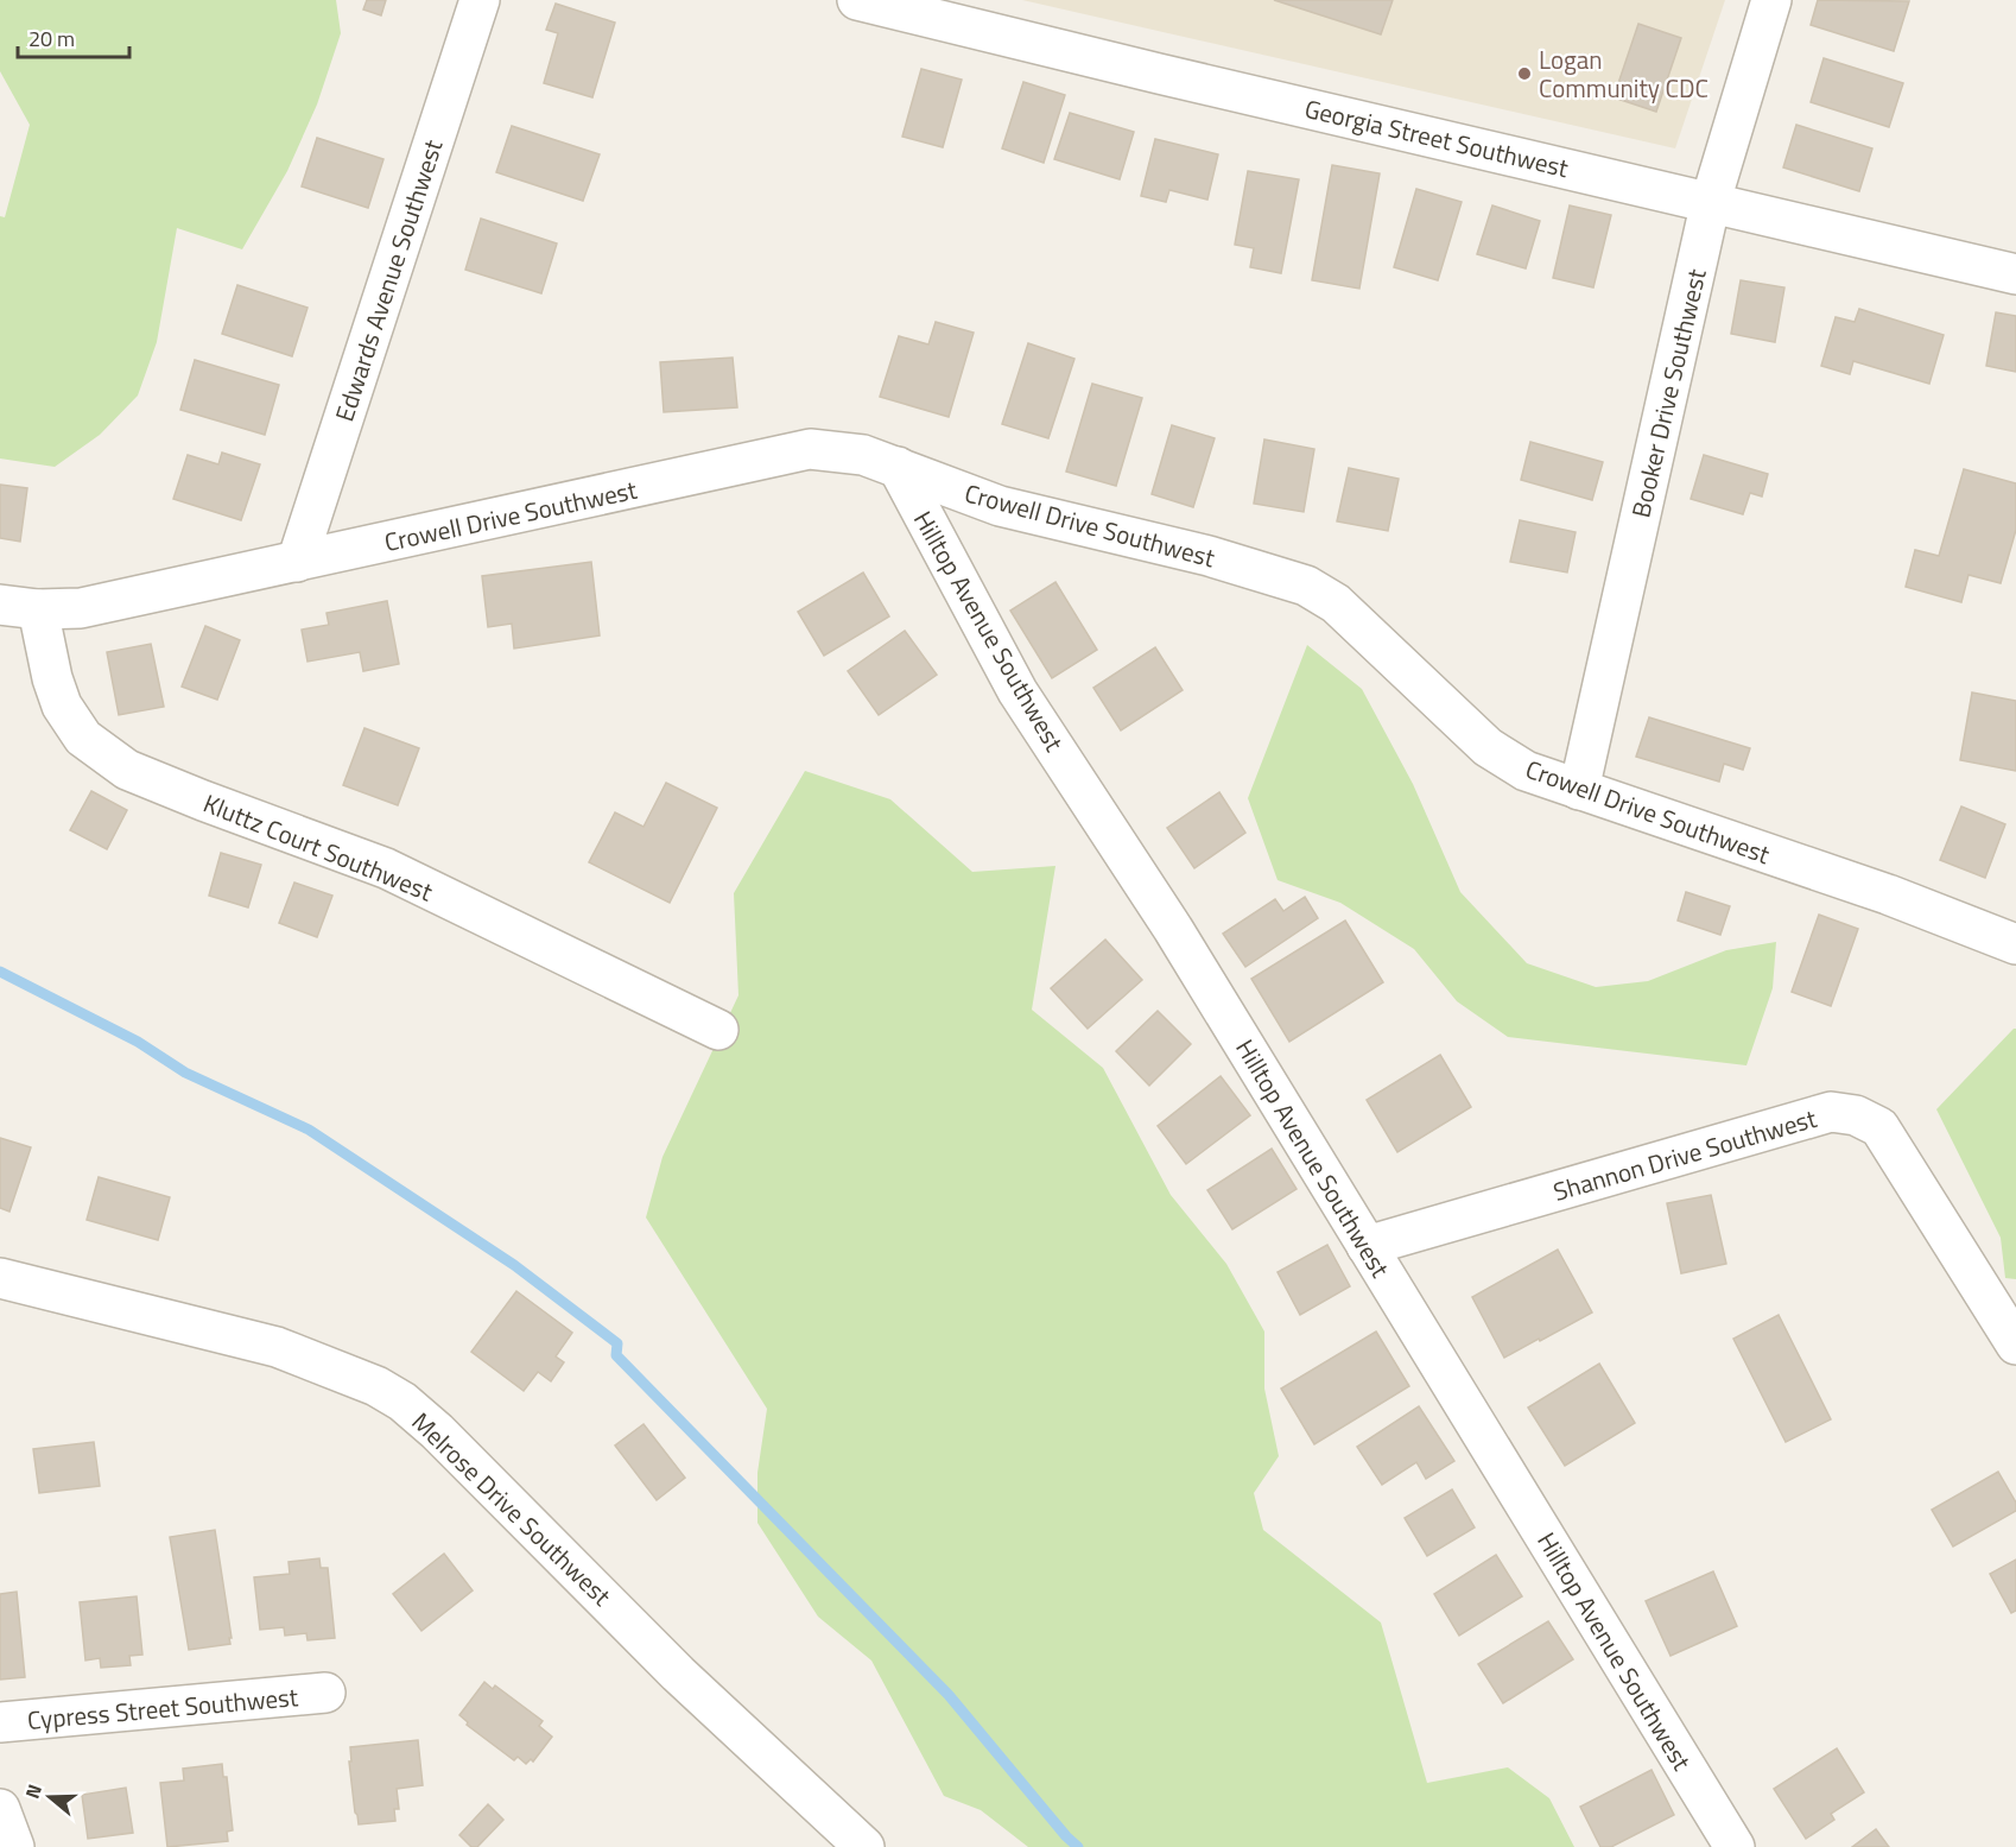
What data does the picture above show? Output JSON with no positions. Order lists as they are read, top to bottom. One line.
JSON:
{"streets":{"street":["Georgia Street Southwest","Edwards Avenue Southwest","Booker Drive Southwest","Crowell Drive Southwest","Hilltop Avenue Southwest","Kluttz Court Southwest","Shannon Drive Southwest","Melrose Drive Southwest","Cypress Street Southwest"]},"crossings":[["Georgia Street Southwest","Booker Drive Southwest"],["Edwards Avenue Southwest","Crowell Drive Southwest"],["Booker Drive Southwest","Crowell Drive Southwest"],["Crowell Drive Southwest","Hilltop Avenue Southwest"],["Crowell Drive Southwest","Kluttz Court Southwest"],["Hilltop Avenue Southwest","Shannon Drive Southwest"]],"places":["Logan Community CDC"],"scale_bar":"20 m","north":"left"}
